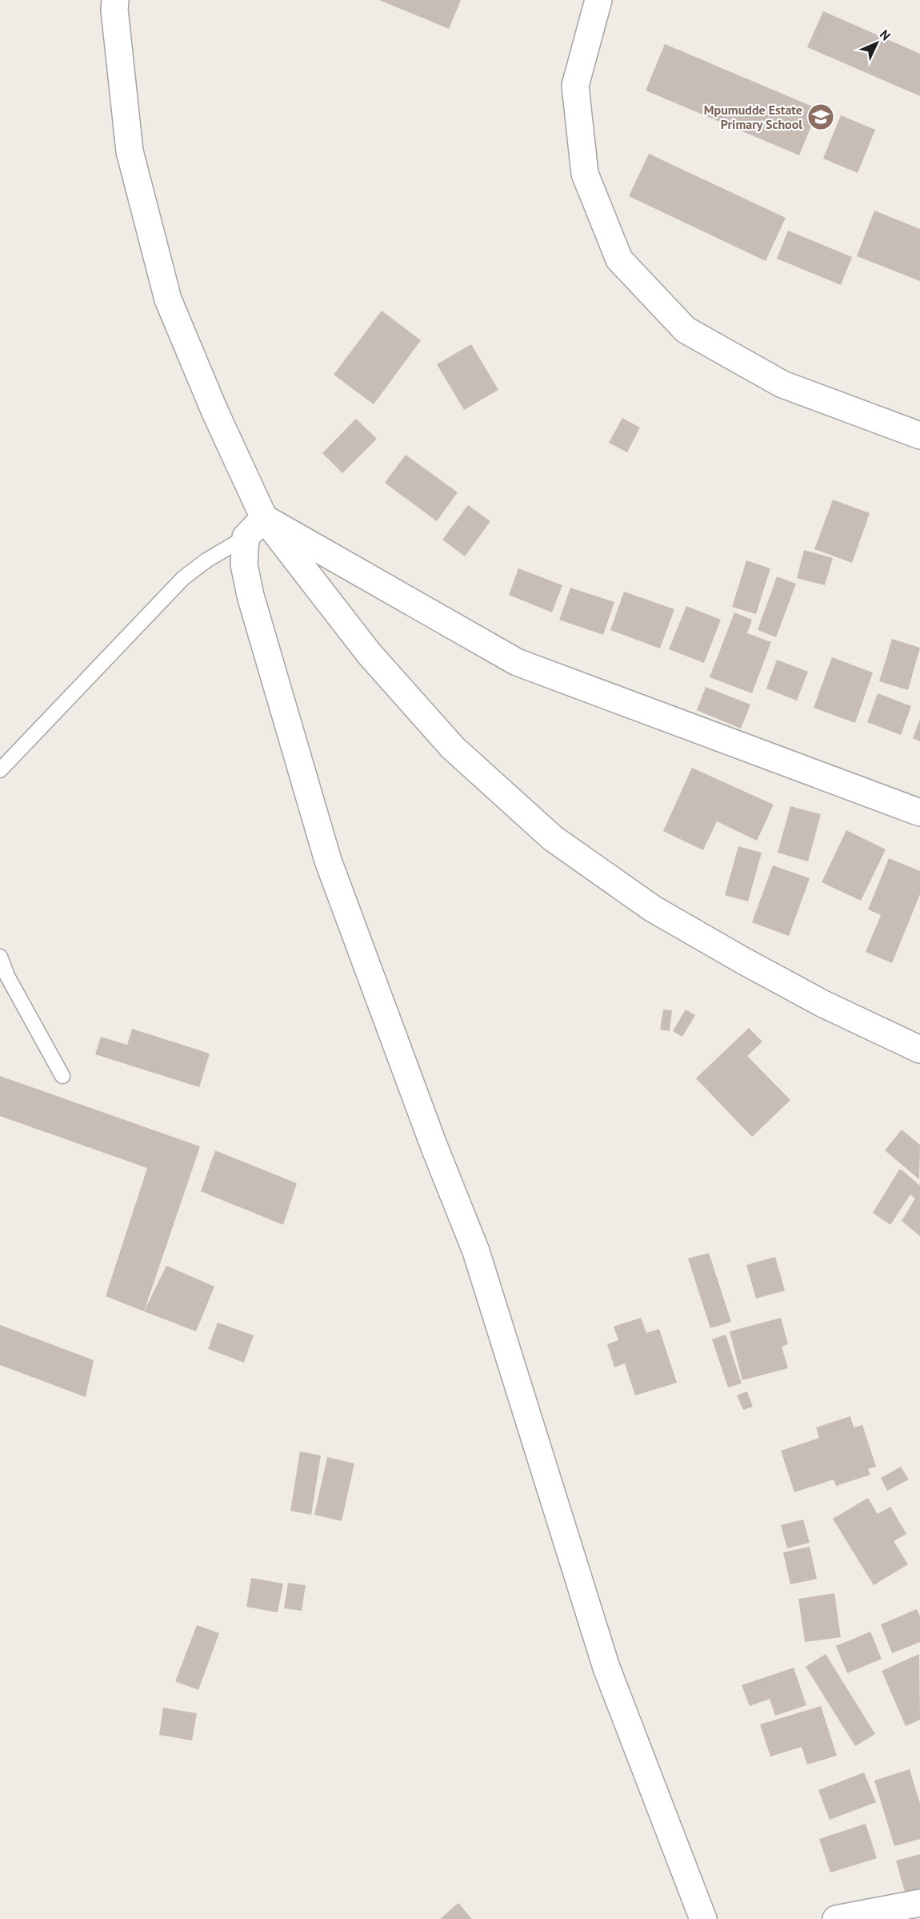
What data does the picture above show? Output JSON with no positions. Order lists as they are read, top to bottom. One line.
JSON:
{"places":{"school or university":["Mpumudde Estate Primary School"]},"north":"top right"}
